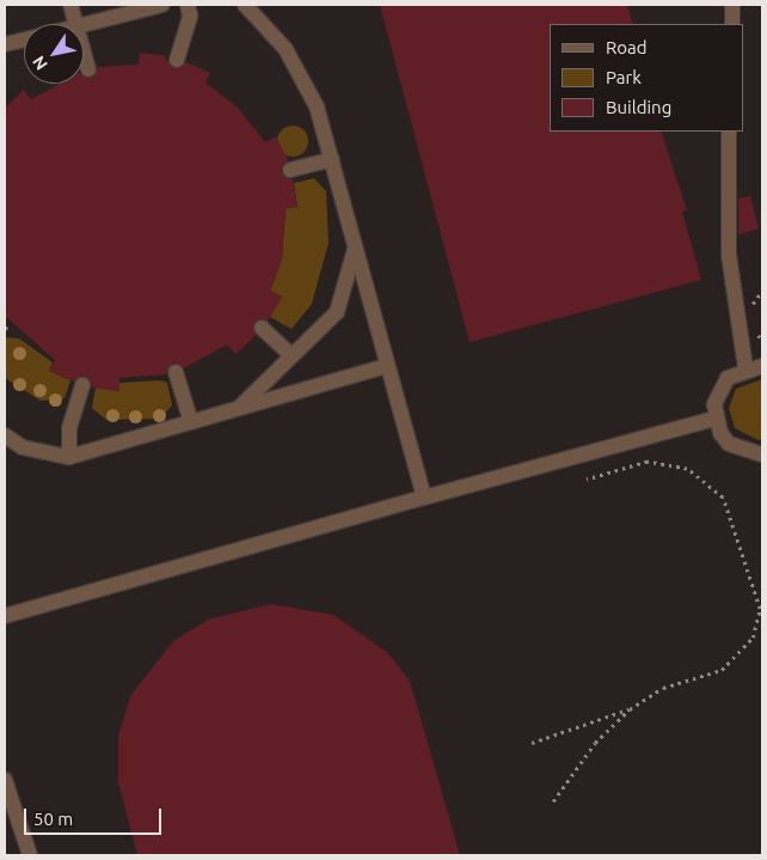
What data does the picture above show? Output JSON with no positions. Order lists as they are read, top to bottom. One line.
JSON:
{"legend":["Road","Park","Building"],"scale_bar":"50 m","north":"bottom left"}
